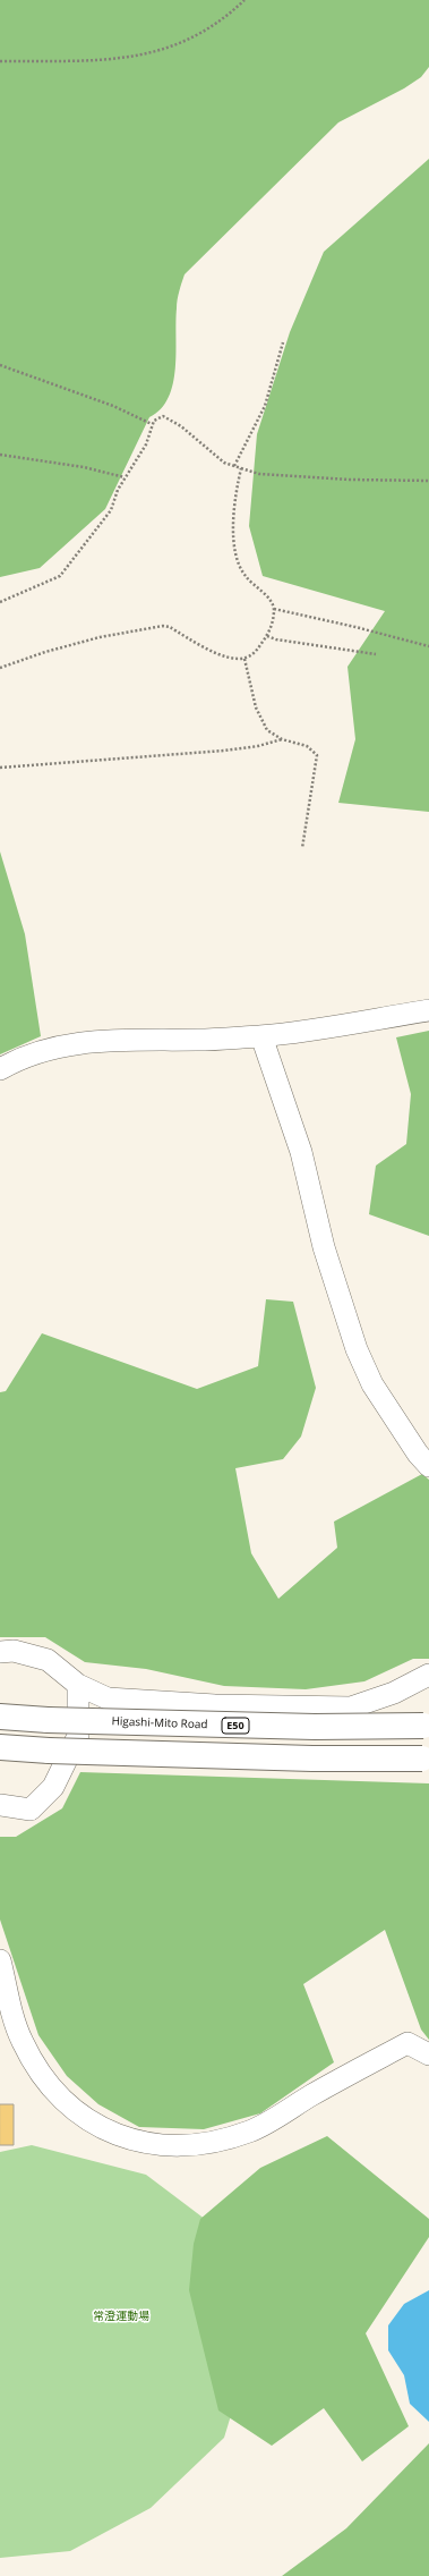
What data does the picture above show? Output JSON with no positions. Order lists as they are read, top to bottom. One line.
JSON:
{"streets":{"highway":["Higashi-Mito Road","E50"]},"parks":["常澄運動場"]}
